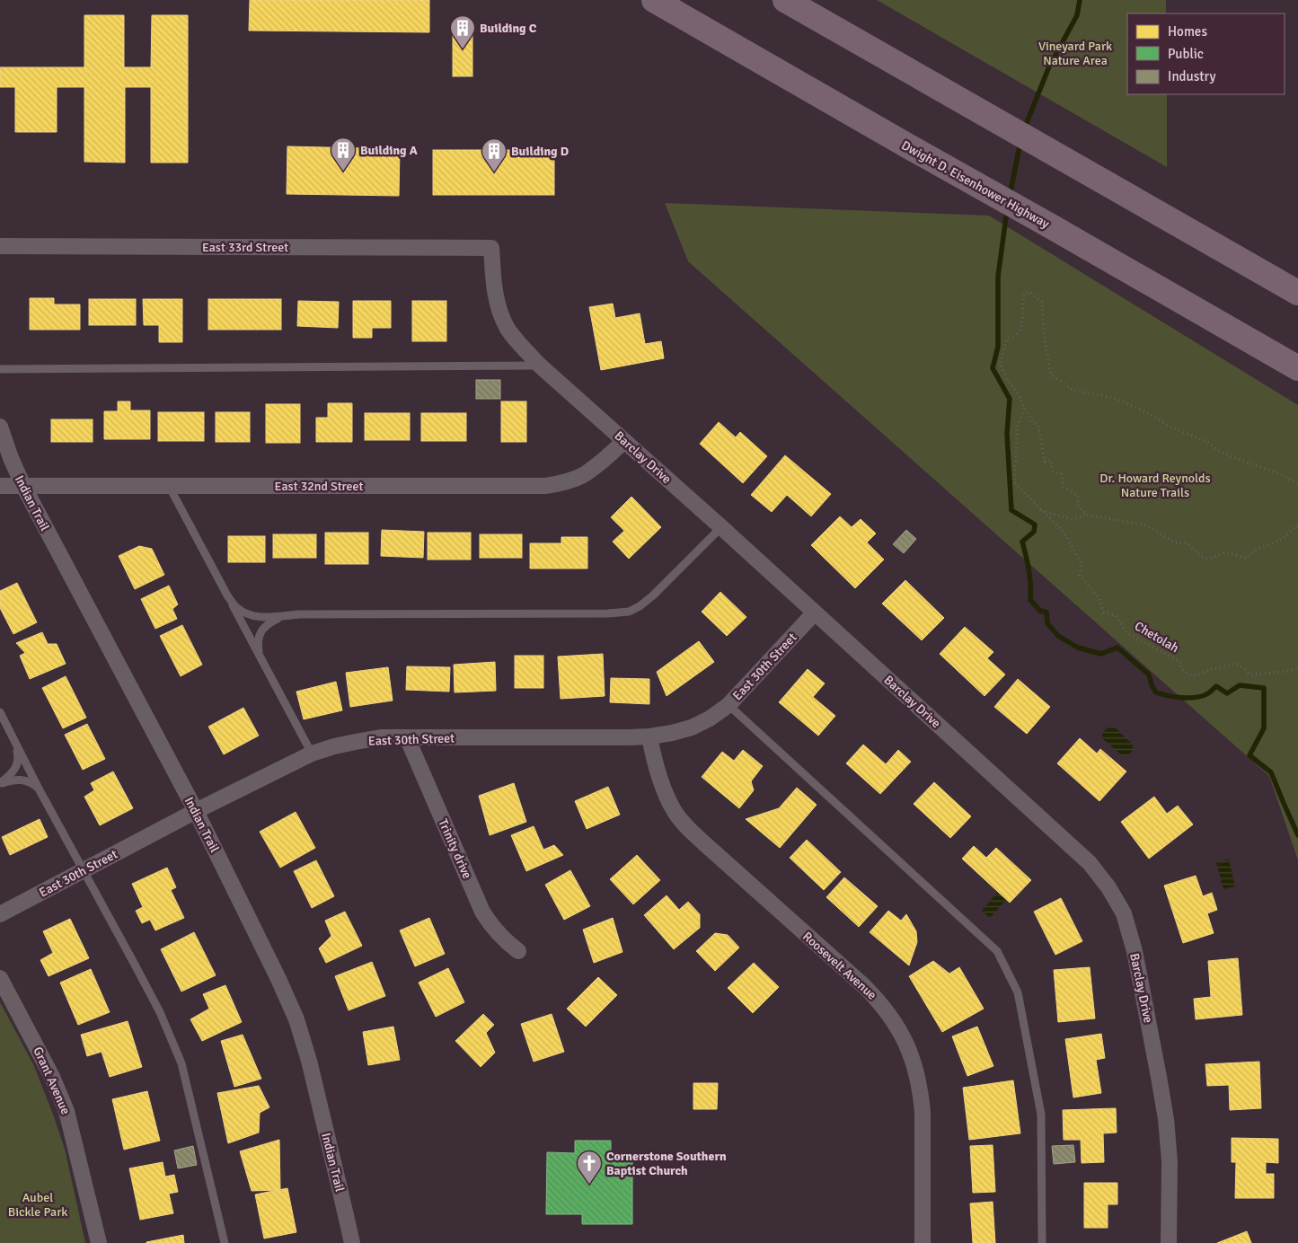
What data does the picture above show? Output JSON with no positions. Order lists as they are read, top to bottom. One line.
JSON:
{"streets":{"highway":["Dwight D. Eisenhower Highway"],"street":["East 33rd Street","Barclay Drive","East 32nd Street","Indian Trail","East 30th Street","Trinity drive","Roosevelt Avenue","Grant Avenue"],"path":["Chetolah"]},"crossings":[["East 33rd Street","Barclay Drive"],["Barclay Drive","East 32nd Street"],["Barclay Drive","East 30th Street"],["East 32nd Street","Indian Trail"],["Indian Trail","East 30th Street"],["East 30th Street","Trinity drive"],["East 30th Street","Roosevelt Avenue"]],"parks":["Vineyard Park Nature Area","Dr. Howard Reynolds Nature Trails","Aubel Bickle Park"],"places":{"building":["Building C","Building A","Building D"],"church":["Cornerstone Southern Baptist Church"]},"legend":["Homes","Public","Industry"]}
